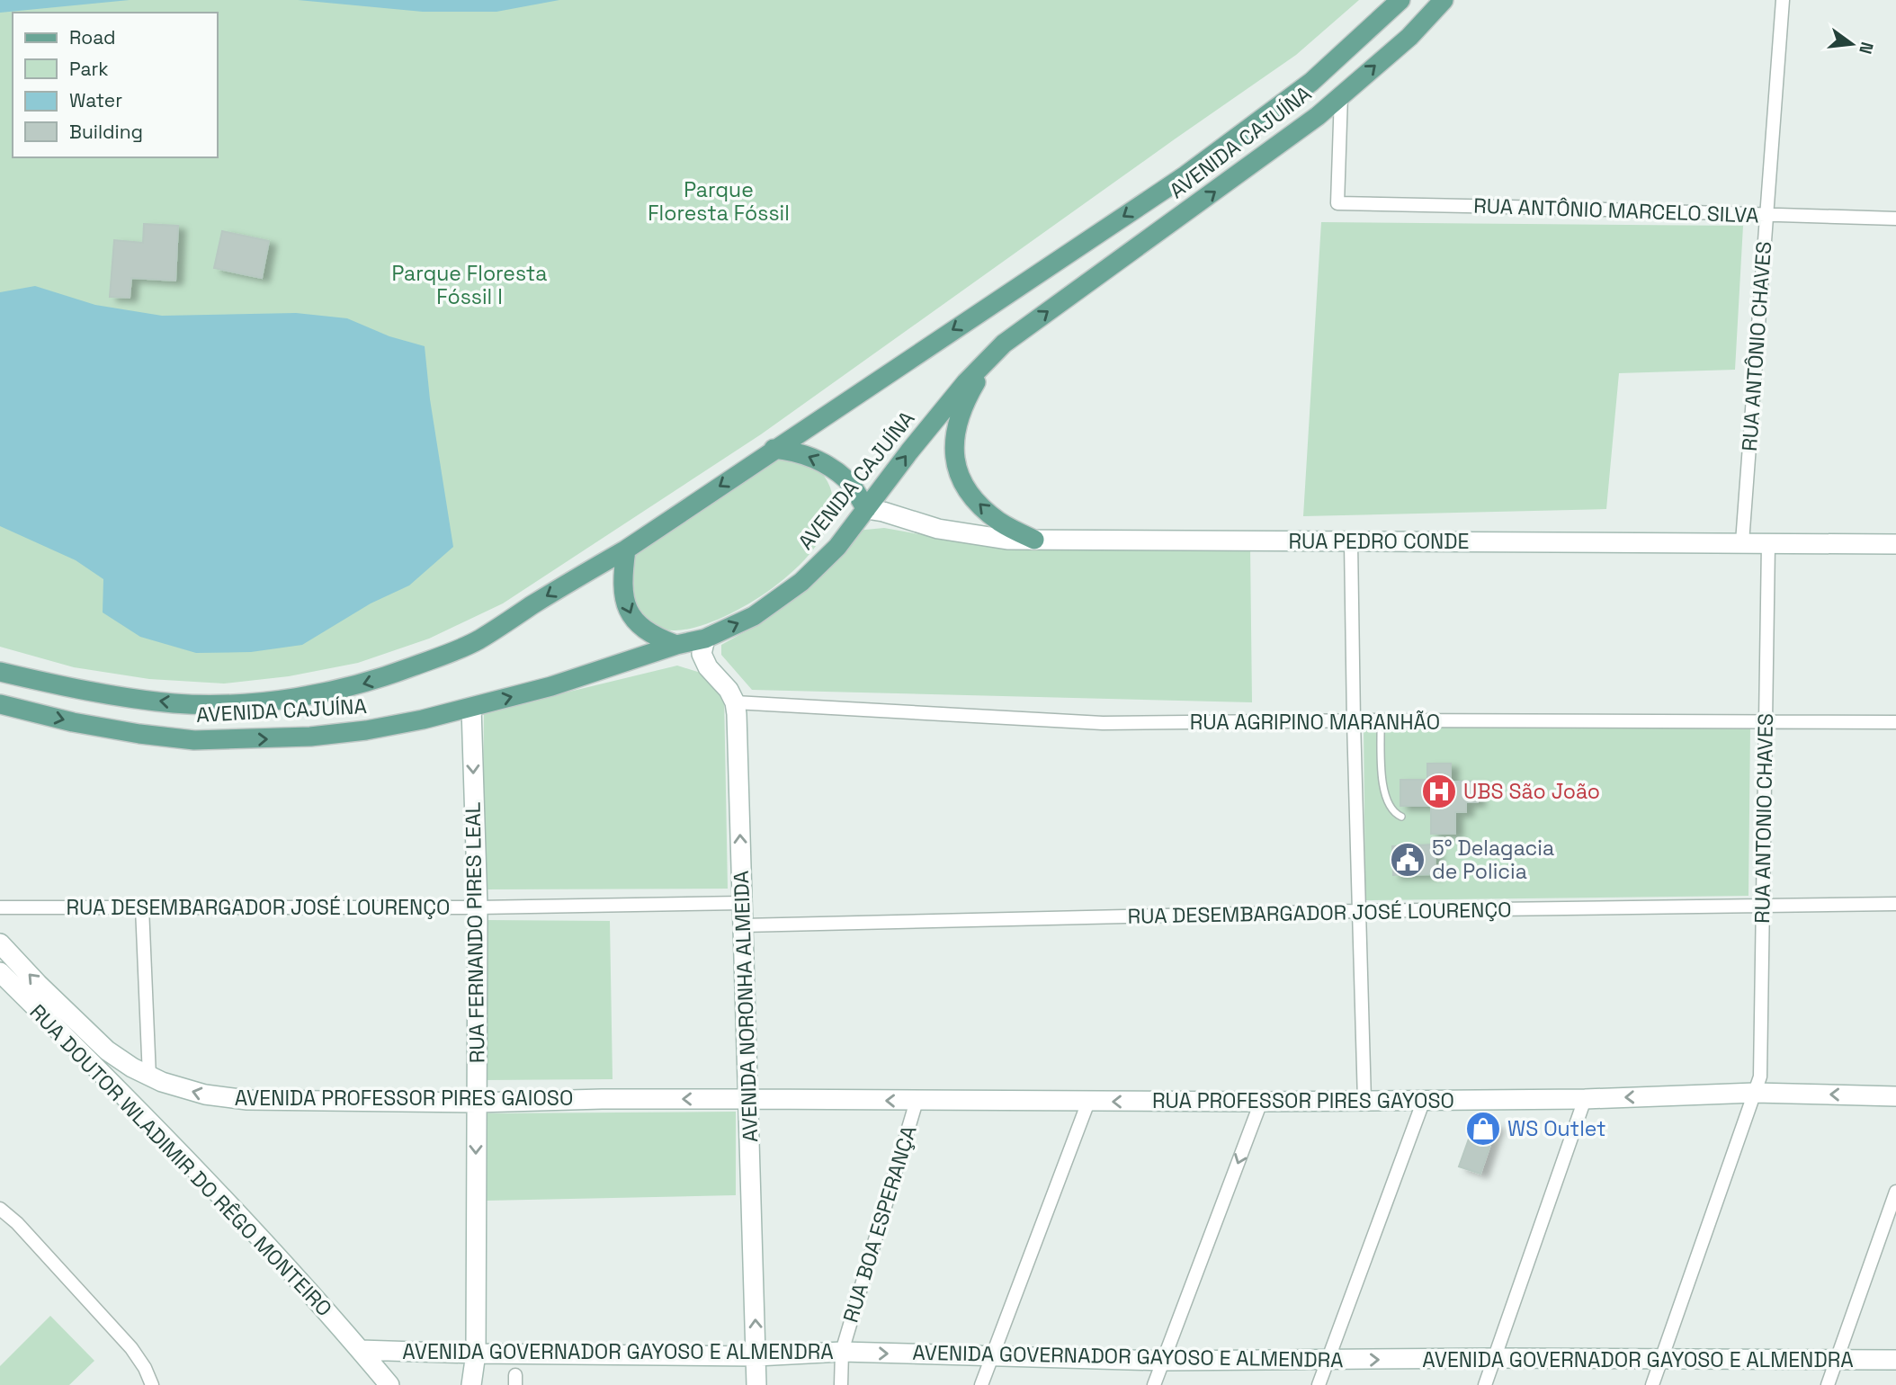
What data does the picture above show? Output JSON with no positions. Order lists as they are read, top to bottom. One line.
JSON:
{"streets":{"main road":["AVENIDA CAJUÍNA","RUA PEDRO CONDE","RUA FERNANDO PIRES LEAL","AVENIDA NORONHA ALMEIDA","AVENIDA PROFESSOR PIRES GAIOSO","RUA PROFESSOR PIRES GAYOSO","RUA DOUTOR WLADIMIR DO RÊGO MONTEIRO","AVENIDA GOVERNADOR GAYOSO E ALMENDRA"],"street":["RUA ANTÔNIO MARCELO SILVA","RUA ANTÔNIO CHAVES","RUA AGRIPINO MARANHÃO","RUA ANTONIO CHAVES","RUA DESEMBARGADOR JOSÉ LOURENÇO","RUA BOA ESPERANÇA"]},"crossings":[["AVENIDA CAJUÍNA","RUA ANTÔNIO MARCELO SILVA"],["AVENIDA CAJUÍNA","RUA PEDRO CONDE"],["AVENIDA CAJUÍNA","RUA FERNANDO PIRES LEAL"],["RUA ANTÔNIO MARCELO SILVA","RUA ANTÔNIO CHAVES"],["RUA ANTÔNIO CHAVES","RUA PEDRO CONDE"],["RUA PEDRO CONDE","RUA ANTONIO CHAVES"],["RUA AGRIPINO MARANHÃO","RUA ANTONIO CHAVES"],["RUA AGRIPINO MARANHÃO","AVENIDA NORONHA ALMEIDA"],["RUA ANTONIO CHAVES","RUA DESEMBARGADOR JOSÉ LOURENÇO"],["RUA ANTONIO CHAVES","RUA PROFESSOR PIRES GAYOSO"],["RUA ANTONIO CHAVES","AVENIDA GOVERNADOR GAYOSO E ALMENDRA"],["RUA DESEMBARGADOR JOSÉ LOURENÇO","RUA FERNANDO PIRES LEAL"],["RUA DESEMBARGADOR JOSÉ LOURENÇO","AVENIDA NORONHA ALMEIDA"],["RUA FERNANDO PIRES LEAL","AVENIDA PROFESSOR PIRES GAIOSO"],["RUA FERNANDO PIRES LEAL","AVENIDA GOVERNADOR GAYOSO E ALMENDRA"],["AVENIDA NORONHA ALMEIDA","AVENIDA PROFESSOR PIRES GAIOSO"],["AVENIDA NORONHA ALMEIDA","RUA PROFESSOR PIRES GAYOSO"],["AVENIDA NORONHA ALMEIDA","AVENIDA GOVERNADOR GAYOSO E ALMENDRA"],["AVENIDA PROFESSOR PIRES GAIOSO","RUA PROFESSOR PIRES GAYOSO"],["RUA PROFESSOR PIRES GAYOSO","RUA BOA ESPERANÇA"],["RUA DOUTOR WLADIMIR DO RÊGO MONTEIRO","AVENIDA GOVERNADOR GAYOSO E ALMENDRA"],["RUA BOA ESPERANÇA","AVENIDA GOVERNADOR GAYOSO E ALMENDRA"]],"one_way":["RUA FERNANDO PIRES LEAL","AVENIDA NORONHA ALMEIDA","AVENIDA PROFESSOR PIRES GAIOSO","RUA PROFESSOR PIRES GAYOSO"],"parks":["Parque Floresta Fóssil","Parque Floresta Fóssil I"],"places":{"hospital":["UBS São João"],"public building":["5° Delagacia de Policia"],"shop":["WS Outlet"]},"legend":["Road","Park","Water","Building"],"north":"right"}
